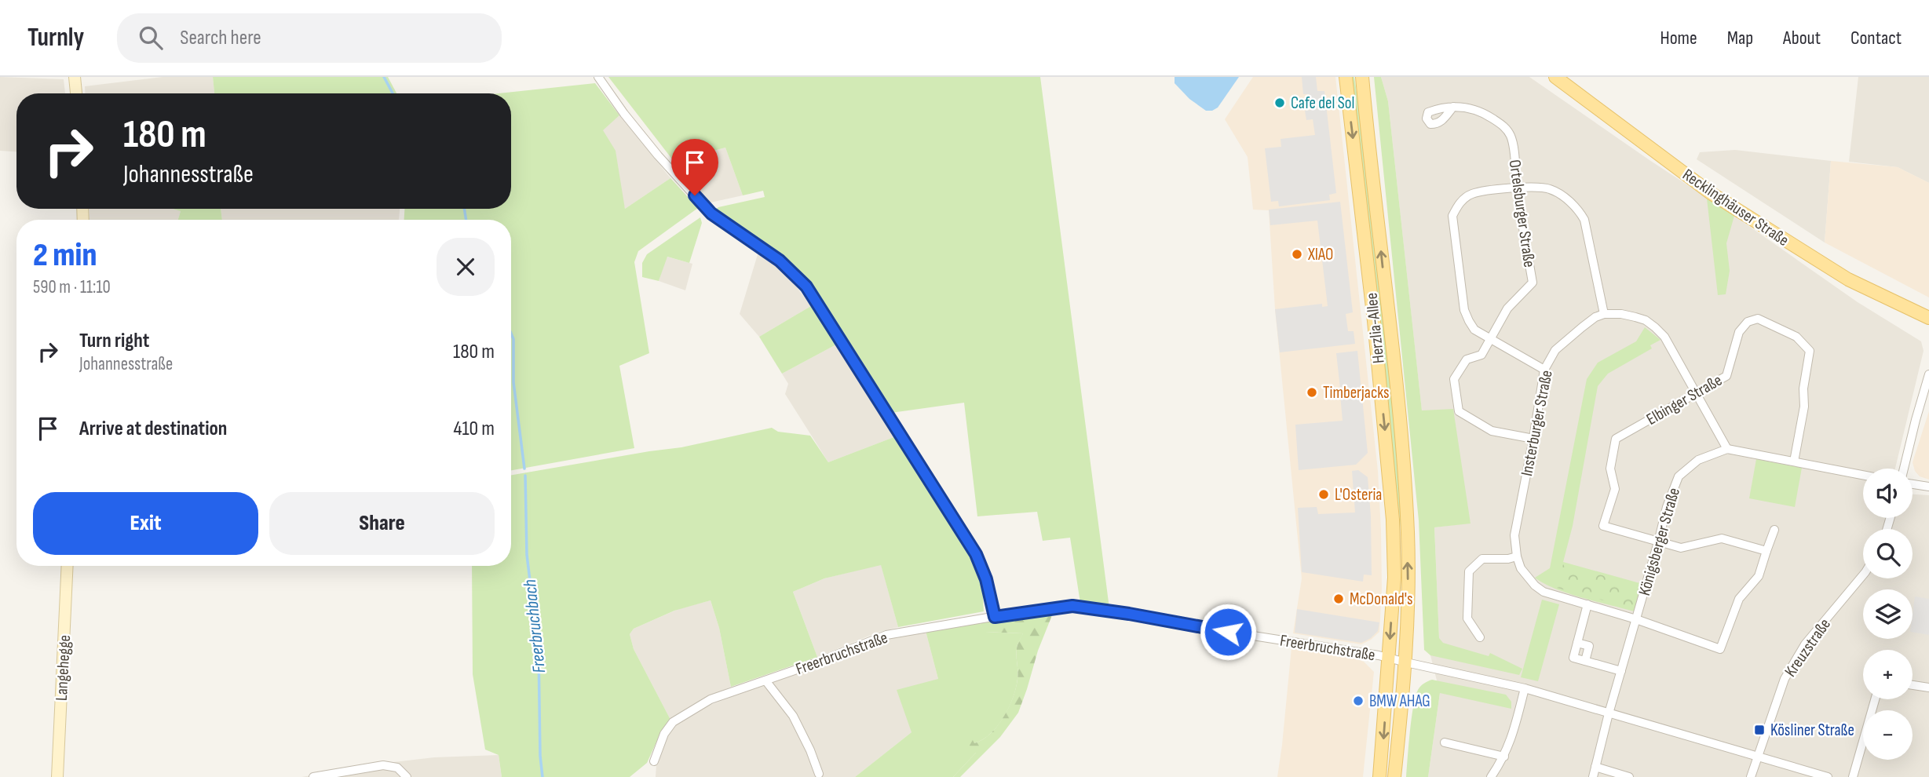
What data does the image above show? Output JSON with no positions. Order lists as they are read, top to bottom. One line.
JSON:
{"streets":{"main road":["Recklinghäuser Straße","Herzlia-Allee"],"street":["Ortelsburger Straße","Elbinger Straße","Insterburger Straße","Königsberger Straße","Freerbruchstraße","Kreuzstraße","Langehegge"]},"crossings":[["Ortelsburger Straße","Insterburger Straße"],["Herzlia-Allee","Freerbruchstraße"],["Elbinger Straße","Königsberger Straße"],["Insterburger Straße","Königsberger Straße"],["Königsberger Straße","Freerbruchstraße"],["Freerbruchstraße","Kreuzstraße"]],"water":["Freerbruchbach"],"places":{"other":["Cafe del Sol","XIAO","Timberjacks","L'Osteria","McDonald's","BMW AHAG"],"transit":["Kösliner Straße"]},"page":{"header":"Turnly","search":"Search here","nav":["Home","Map","About","Contact"],"turn":["180 m","Johannesstraße"],"heading":["2 min","590 m · 11:10"],"list":[{"name":"Turn right","note":"Johannesstraße","value":"180 m"},{"name":"Arrive at destination","value":"410 m"}],"map_buttons":["+","−"],"buttons":["Exit","Share"]}}
